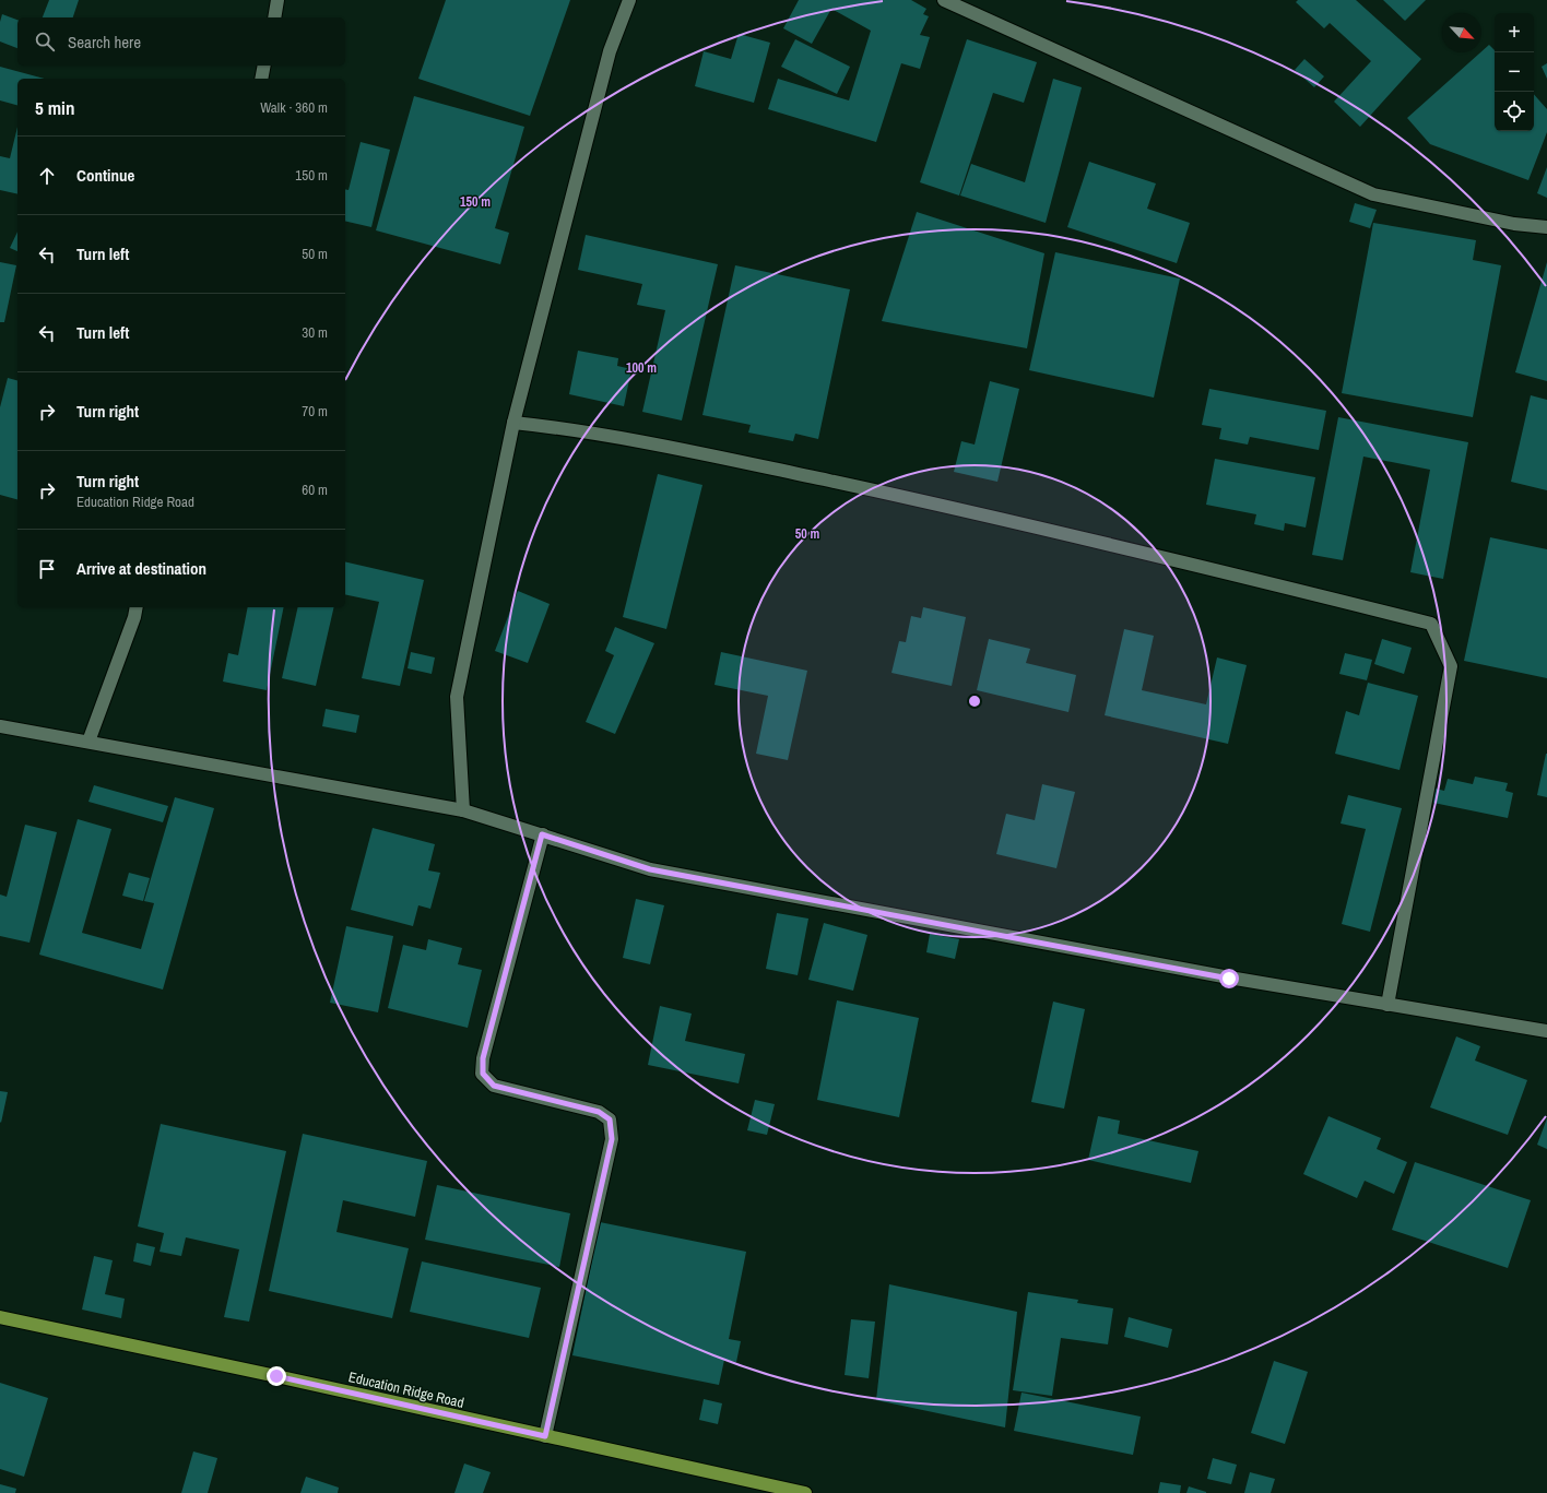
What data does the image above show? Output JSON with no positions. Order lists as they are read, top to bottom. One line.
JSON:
{"streets":{"main road":["Education Ridge Road"]},"north":"bottom right","page":{"map_buttons":["+","−"],"search":"Search here","heading":["5 min","Walk · 360 m"],"list":[["Continue","150 m"],["Turn left","50 m"],["Turn left","30 m"],["Turn right","70 m"],["Turn right","Education Ridge Road","60 m"],"Arrive at destination"]},"rings":["150 m","100 m","50 m"]}
